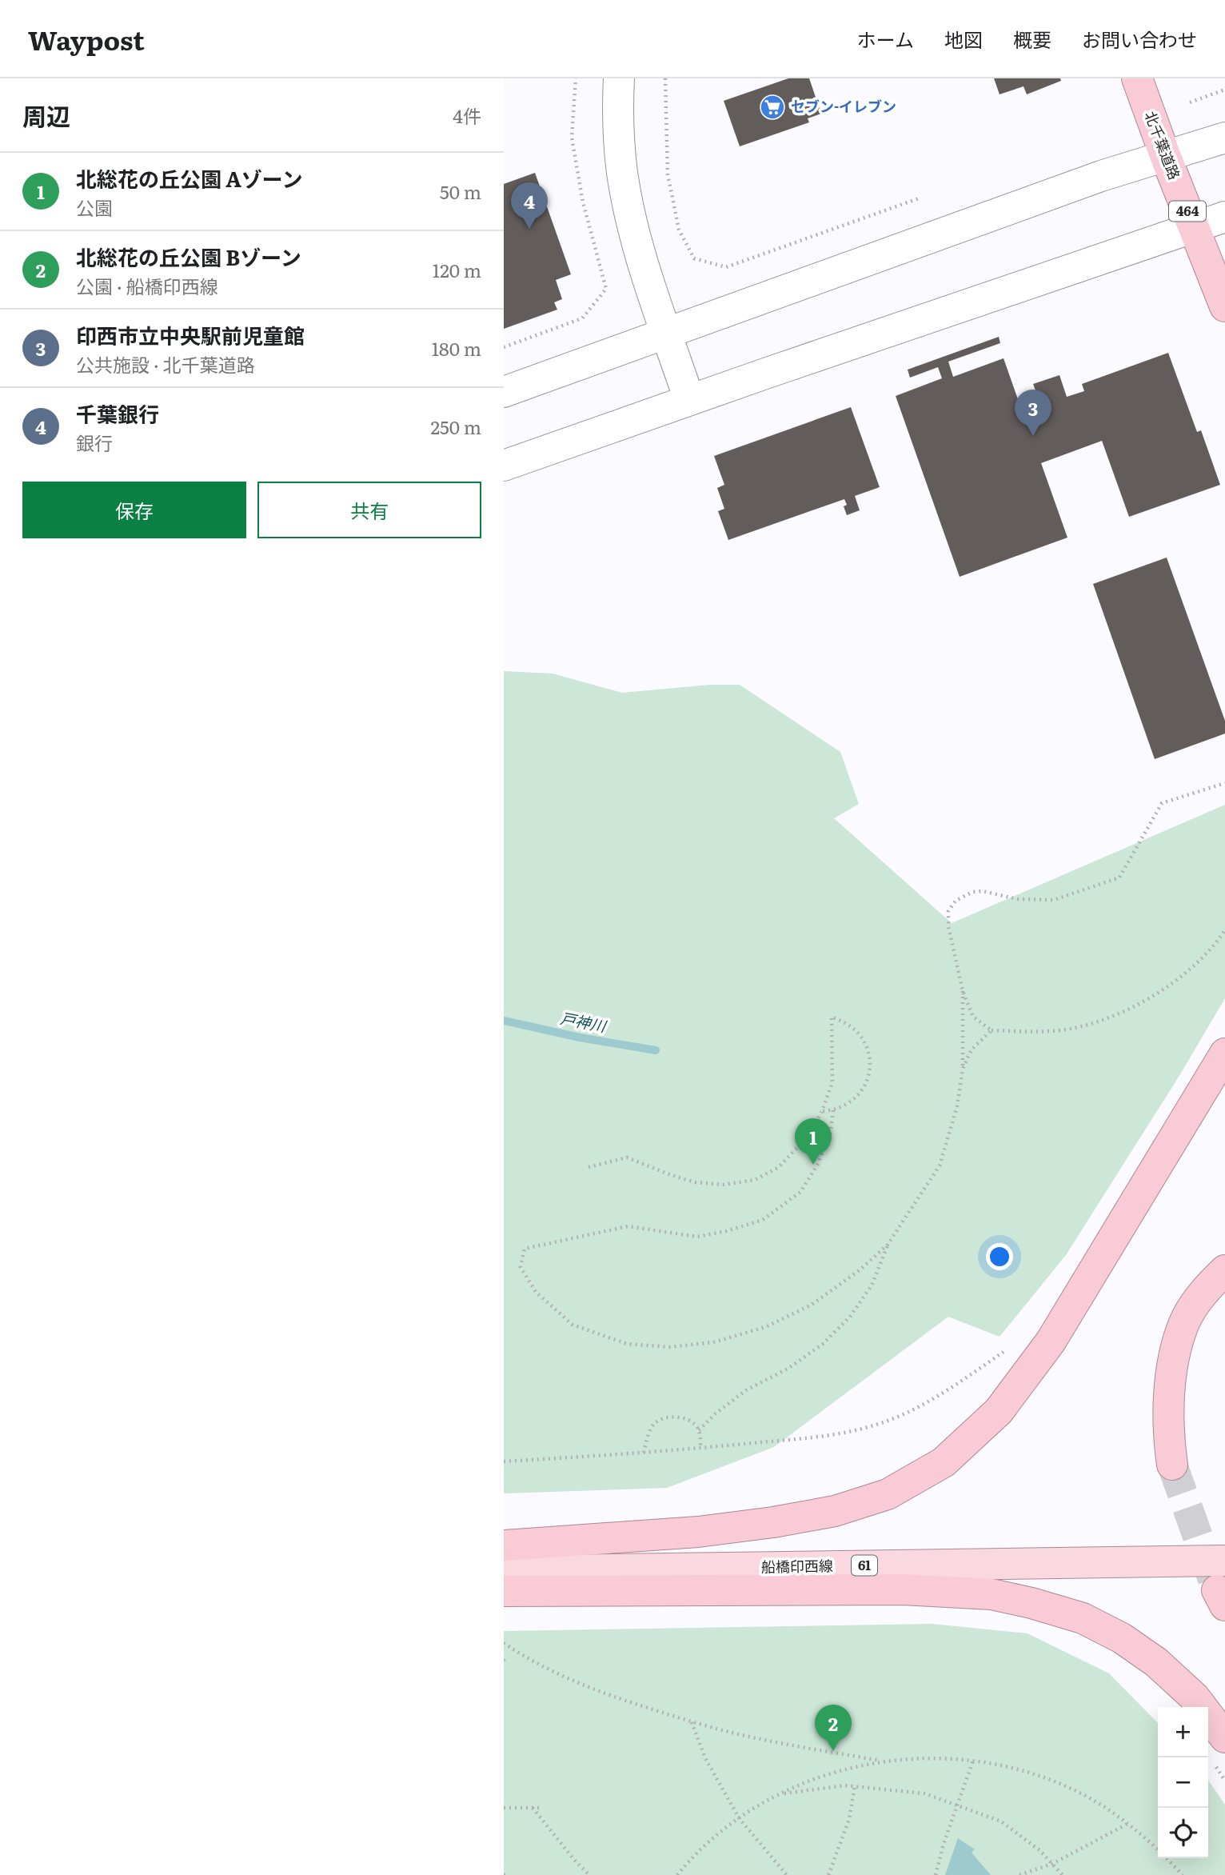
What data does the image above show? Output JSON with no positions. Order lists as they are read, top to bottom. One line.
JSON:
{"streets":{"highway":["北千葉道路","464"],"main road":["61","船橋印西線"]},"water":["戸神川"],"places":{"supermarket":["セブン-イレブン"]},"page":{"header":"Waypost","nav":["ホーム","地図","概要","お問い合わせ"],"heading":["周辺","4件"],"list":[{"mark":"1","name":"北総花の丘公園 Aゾーン","note":"公園","value":"50 m"},{"mark":"2","name":"北総花の丘公園 Bゾーン","note":"公園 · 船橋印西線","value":"120 m"},{"mark":"3","name":"印西市立中央駅前児童館","note":"公共施設 · 北千葉道路","value":"180 m"},{"mark":"4","name":"千葉銀行","note":"銀行","value":"250 m"}],"pins":["4","3","1","2"],"buttons":["保存","共有"],"map_buttons":["+","−"]}}
